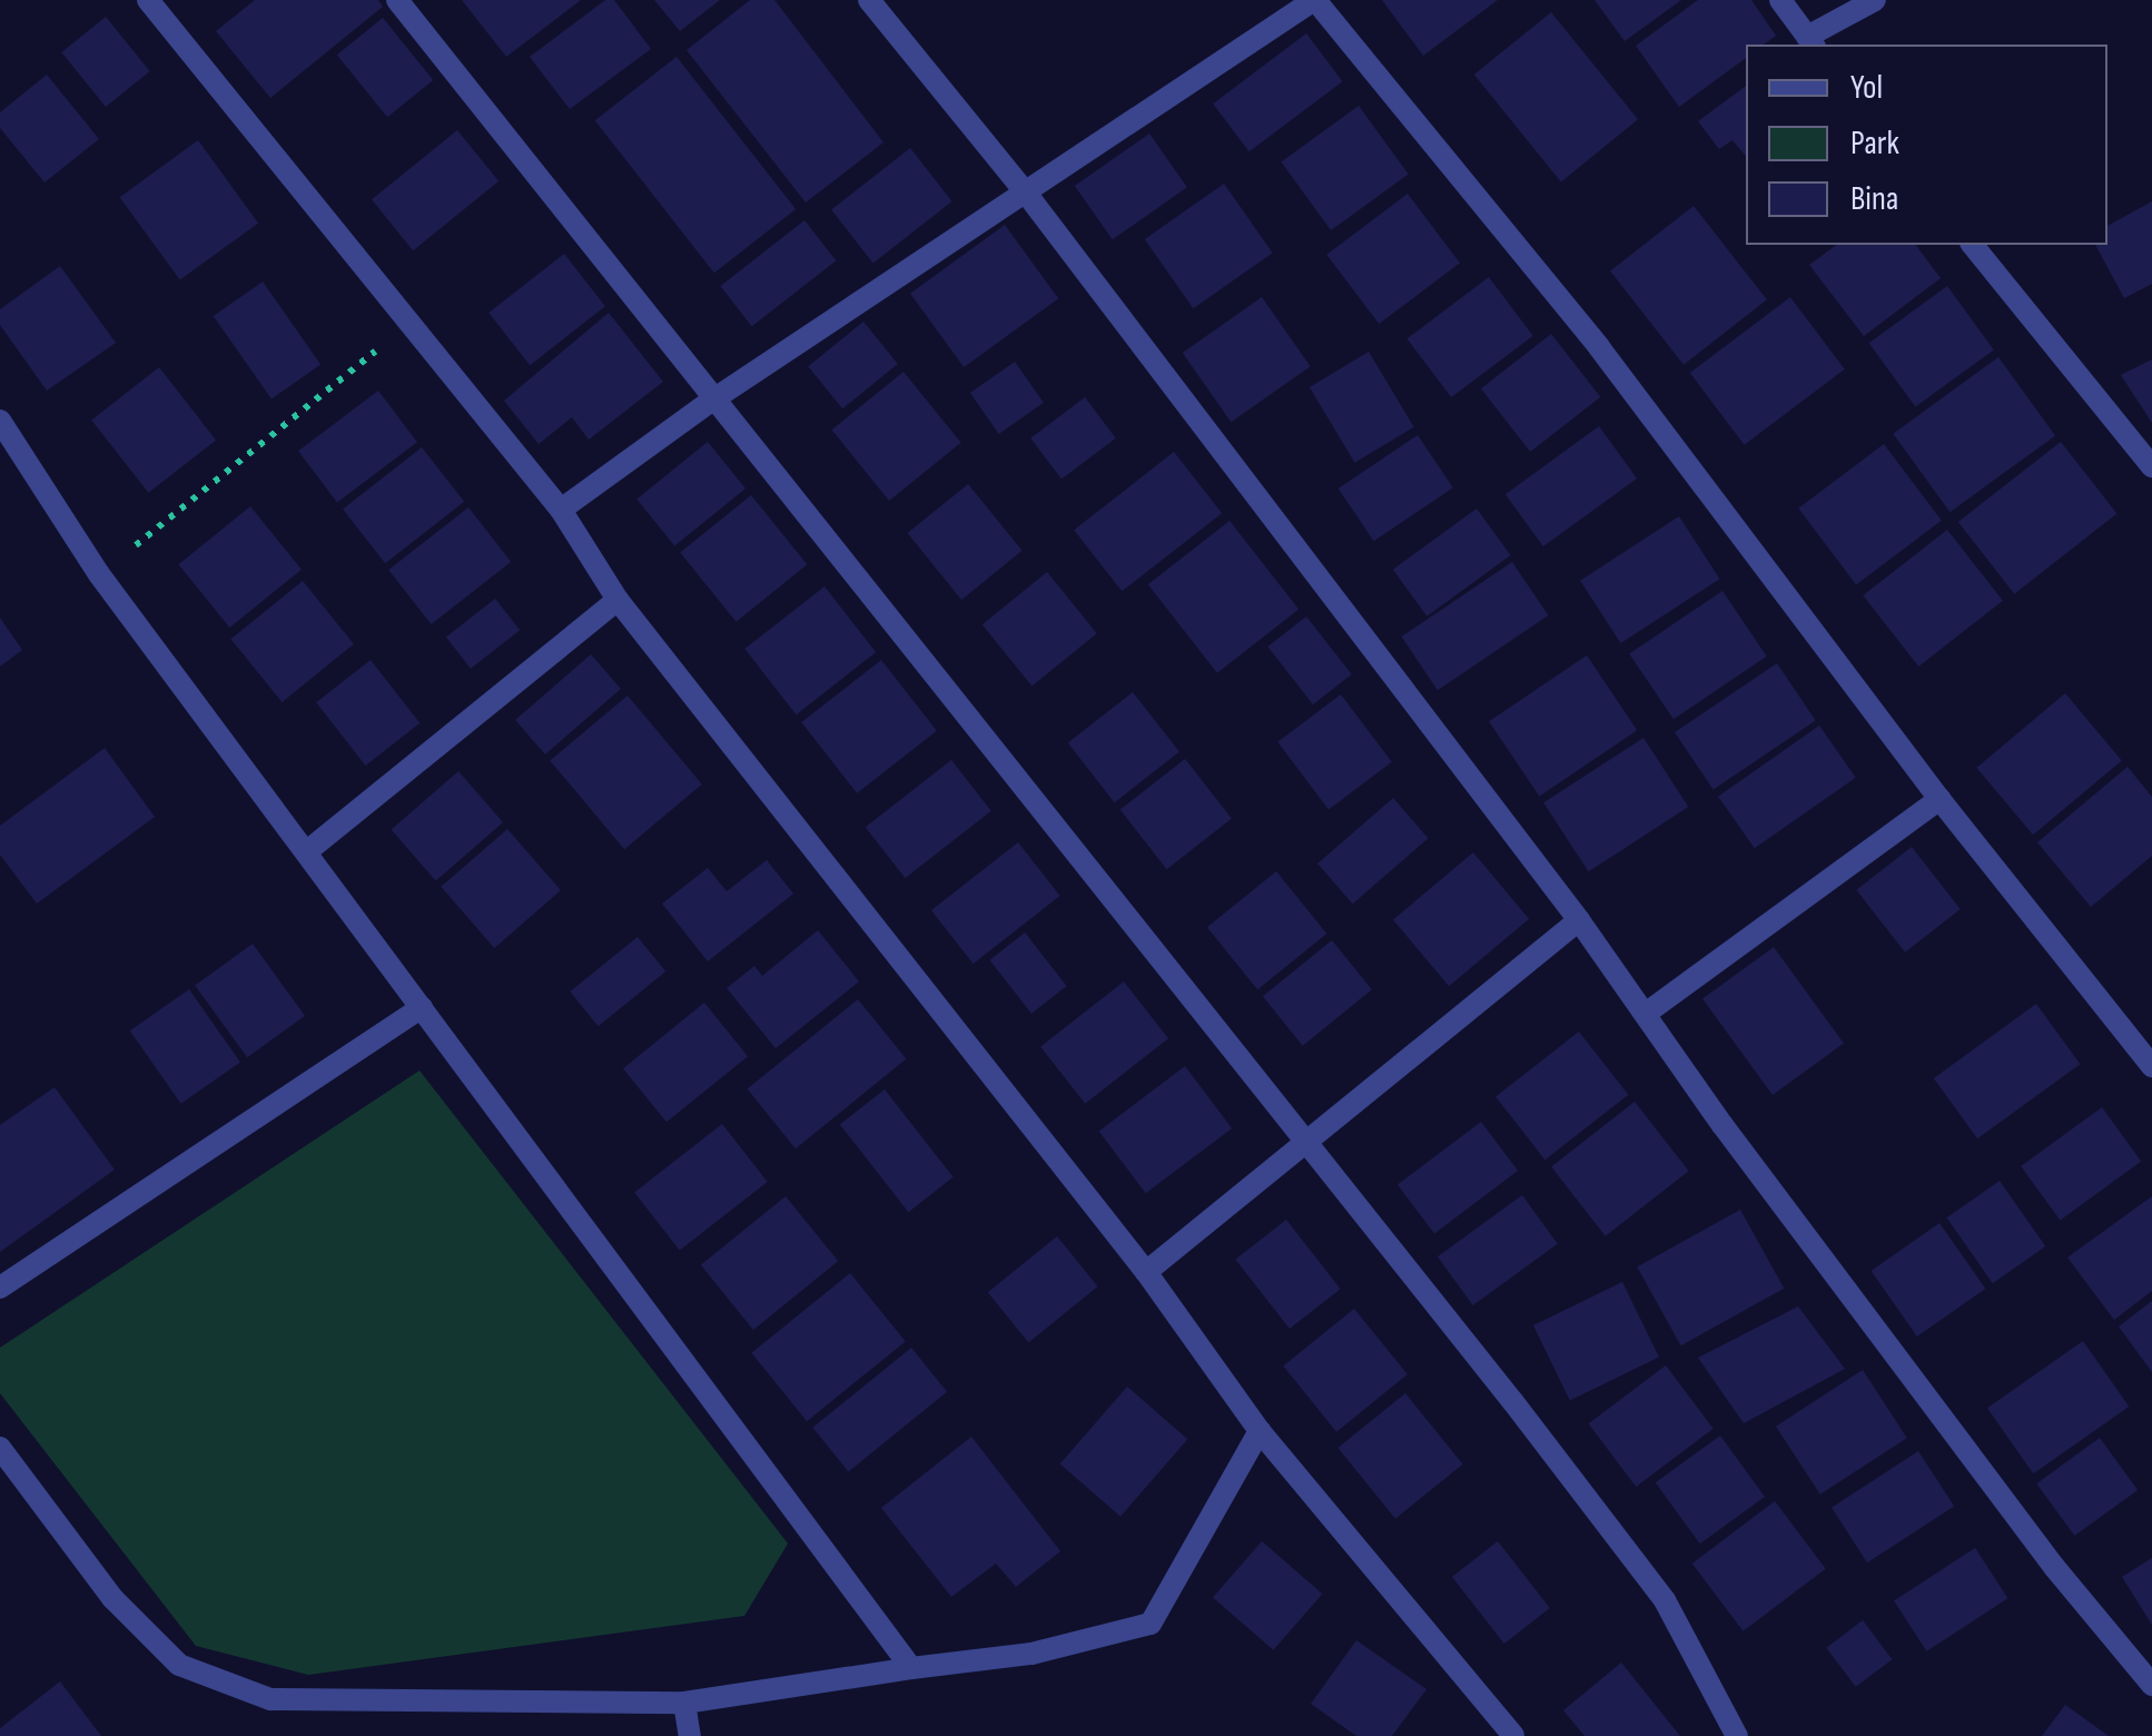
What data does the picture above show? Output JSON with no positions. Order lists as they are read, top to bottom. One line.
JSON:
{"legend":["Yol","Park","Bina"]}
